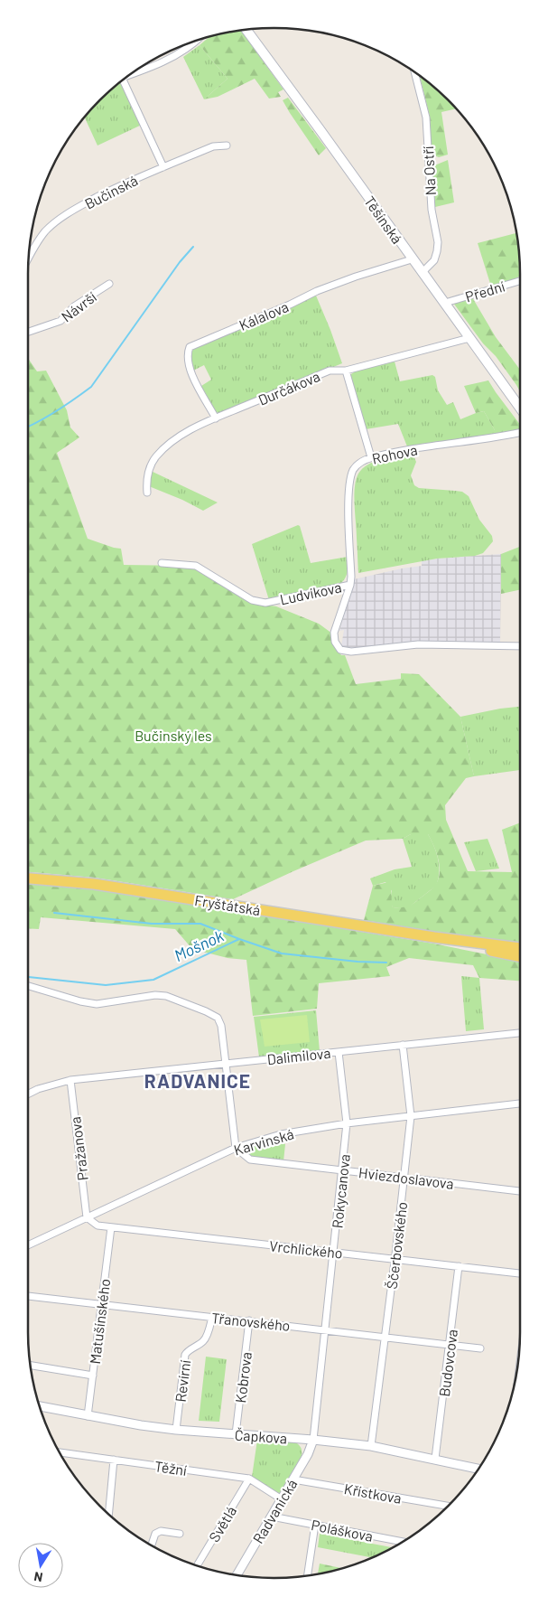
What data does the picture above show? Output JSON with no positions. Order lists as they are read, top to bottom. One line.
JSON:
{"streets":{"main road":["Těšínská","Fryštátská"],"street":["Na Ostří","Bučinská","Přední","Návrší","Kálalova","Durčákova","Rohova","Ludvíkova","Dalimilova","Karvinská","Pražanova","Hviezdoslavova","Rokycanova","Ščerbovského","Vrchlického","Matušínského","Třanovského","Budovcova","Kobrova","Revírní","Čapkova","Těžní","Křístkova","Radvanická","Světlá","Poláškova"]},"crossings":[["Na Ostří","Těšínská"],["Těšínská","Přední"],["Těšínská","Kálalova"],["Těšínská","Durčákova"],["Kálalova","Durčákova"],["Rohova","Ludvíkova"],["Dalimilova","Pražanova"],["Dalimilova","Rokycanova"],["Dalimilova","Ščerbovského"],["Karvinská","Pražanova"],["Karvinská","Hviezdoslavova"],["Karvinská","Rokycanova"],["Karvinská","Ščerbovského"],["Karvinská","Vrchlického"],["Pražanova","Vrchlického"],["Hviezdoslavova","Rokycanova"],["Hviezdoslavova","Ščerbovského"],["Rokycanova","Vrchlického"],["Rokycanova","Třanovského"],["Rokycanova","Čapkova"],["Rokycanova","Radvanická"],["Ščerbovského","Vrchlického"],["Ščerbovského","Třanovského"],["Ščerbovského","Čapkova"],["Vrchlického","Matušínského"],["Vrchlického","Budovcova"],["Matušínského","Třanovského"],["Matušínského","Čapkova"],["Třanovského","Budovcova"],["Třanovského","Kobrova"],["Třanovského","Revírní"],["Budovcova","Čapkova"],["Kobrova","Čapkova"],["Revírní","Čapkova"],["Čapkova","Radvanická"],["Těžní","Radvanická"],["Těžní","Světlá"],["Křístkova","Radvanická"],["Radvanická","Poláškova"]],"districts":["RADVANICE"],"water":["Mošnok"],"parks":["Bučinský les"],"north":"bottom"}
